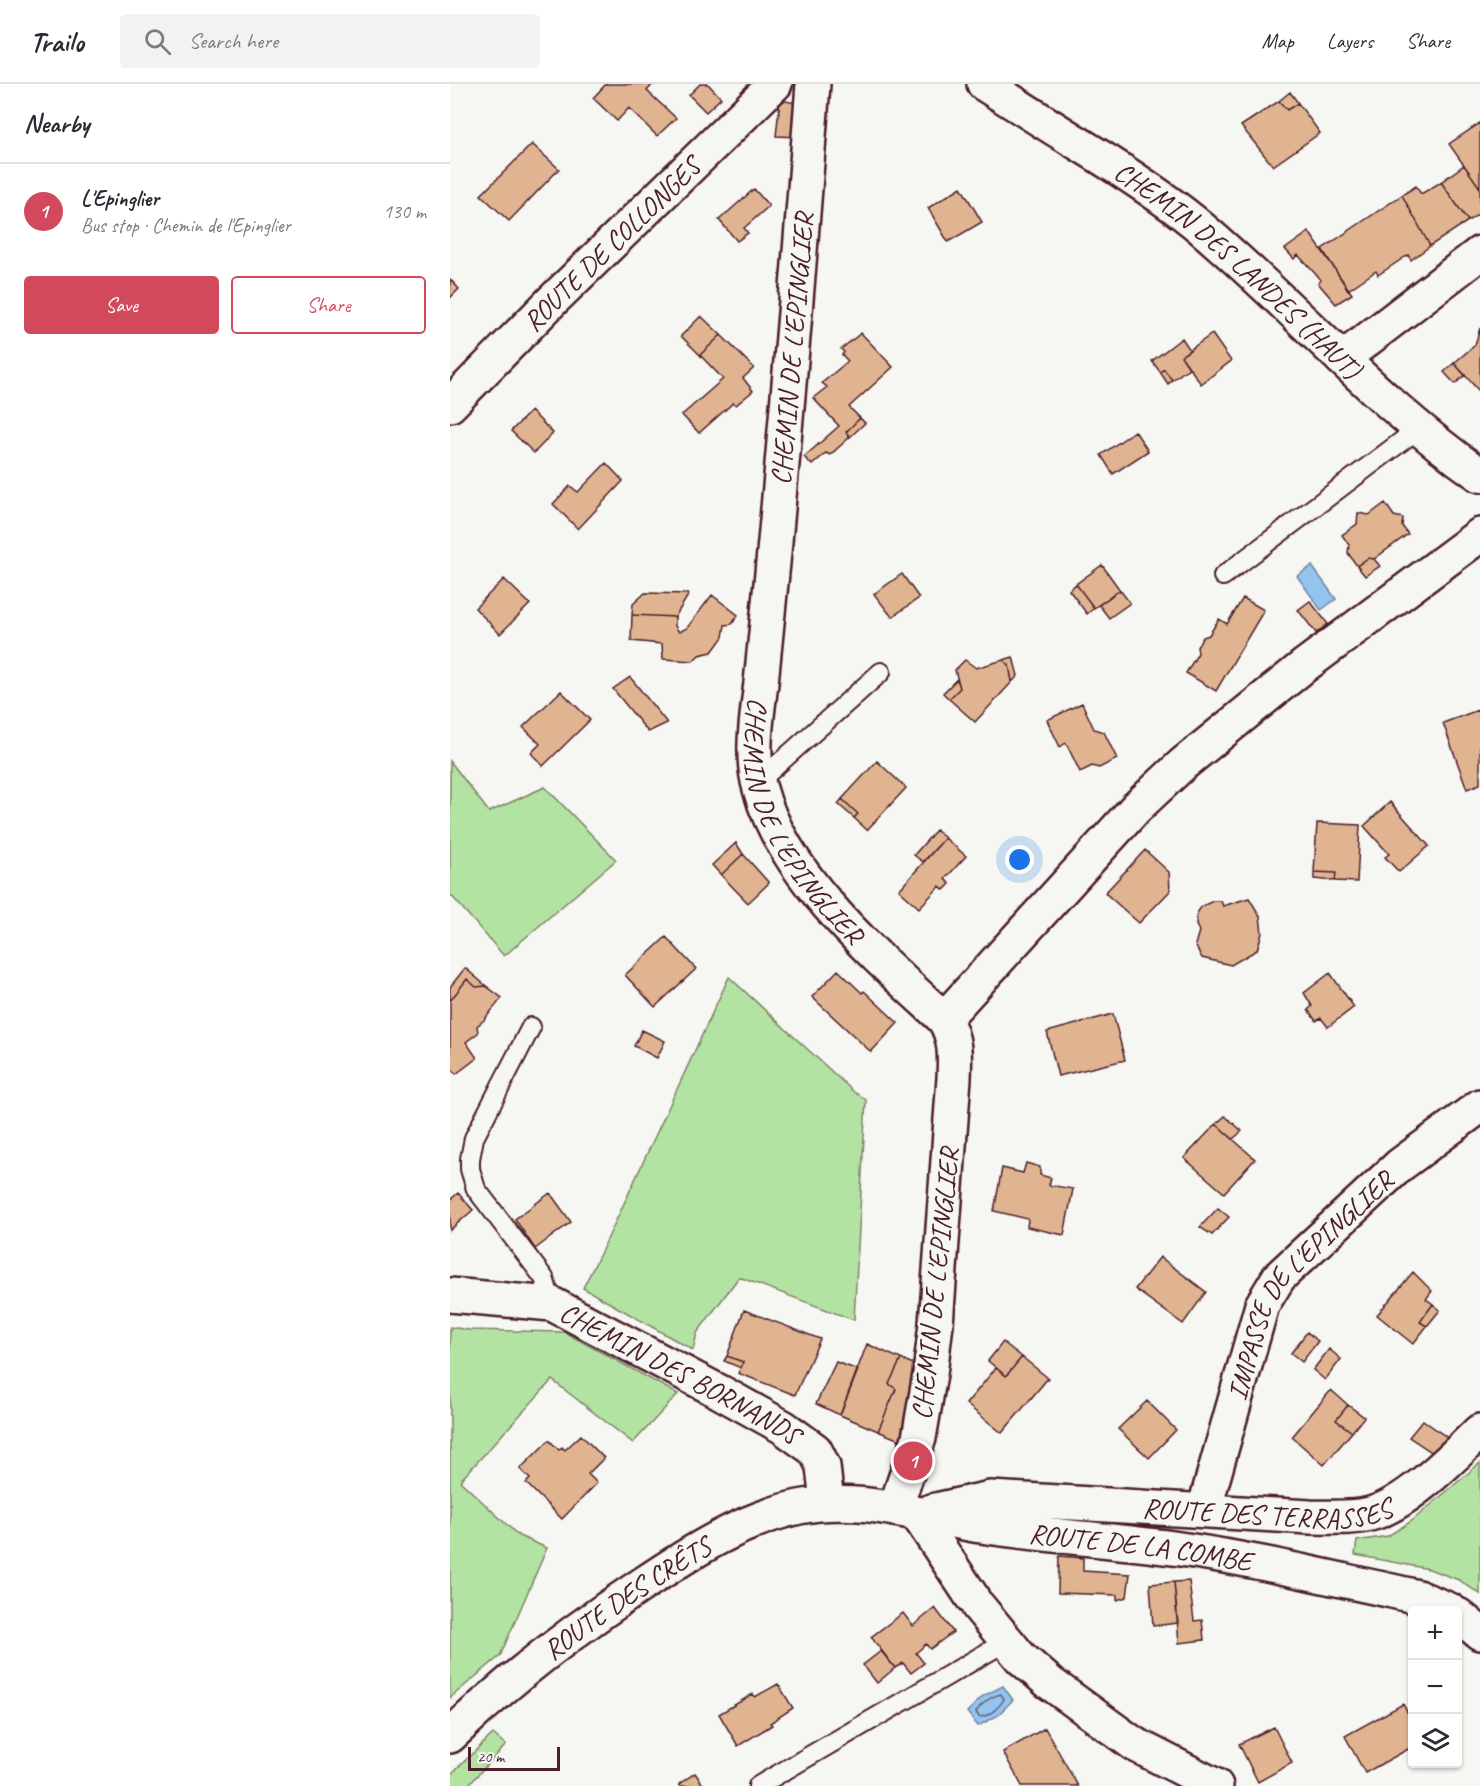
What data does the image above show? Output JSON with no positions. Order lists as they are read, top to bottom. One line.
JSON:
{"streets":{"street":["ROUTE DE COLLONGES","CHEMIN DES LANDES (HAUT)","CHEMIN DE L'EPINGLIER","IMPASSE DE L'EPINGLIER","CHEMIN DES BORNANDS","ROUTE DES TERRASSES","ROUTE DE LA COMBE","ROUTE DES CRÊTS"]},"crossings":[["CHEMIN DE L'EPINGLIER","ROUTE DES TERRASSES"],["CHEMIN DE L'EPINGLIER","ROUTE DE LA COMBE"],["IMPASSE DE L'EPINGLIER","ROUTE DES TERRASSES"],["CHEMIN DES BORNANDS","ROUTE DE LA COMBE"],["CHEMIN DES BORNANDS","ROUTE DES CRÊTS"],["ROUTE DES TERRASSES","ROUTE DE LA COMBE"],["ROUTE DE LA COMBE","ROUTE DES CRÊTS"]],"scale_bar":"20 m","page":{"header":"Trailo","search":"Search here","nav":["Map","Layers","Share"],"heading":"Nearby","list":[{"mark":"1","name":"L'Epinglier","note":"Bus stop · Chemin de l'Epinglier","value":"130 m"}],"buttons":["Save","Share"],"pins":"1","map_buttons":["+","−"],"scale":"20 m"}}
